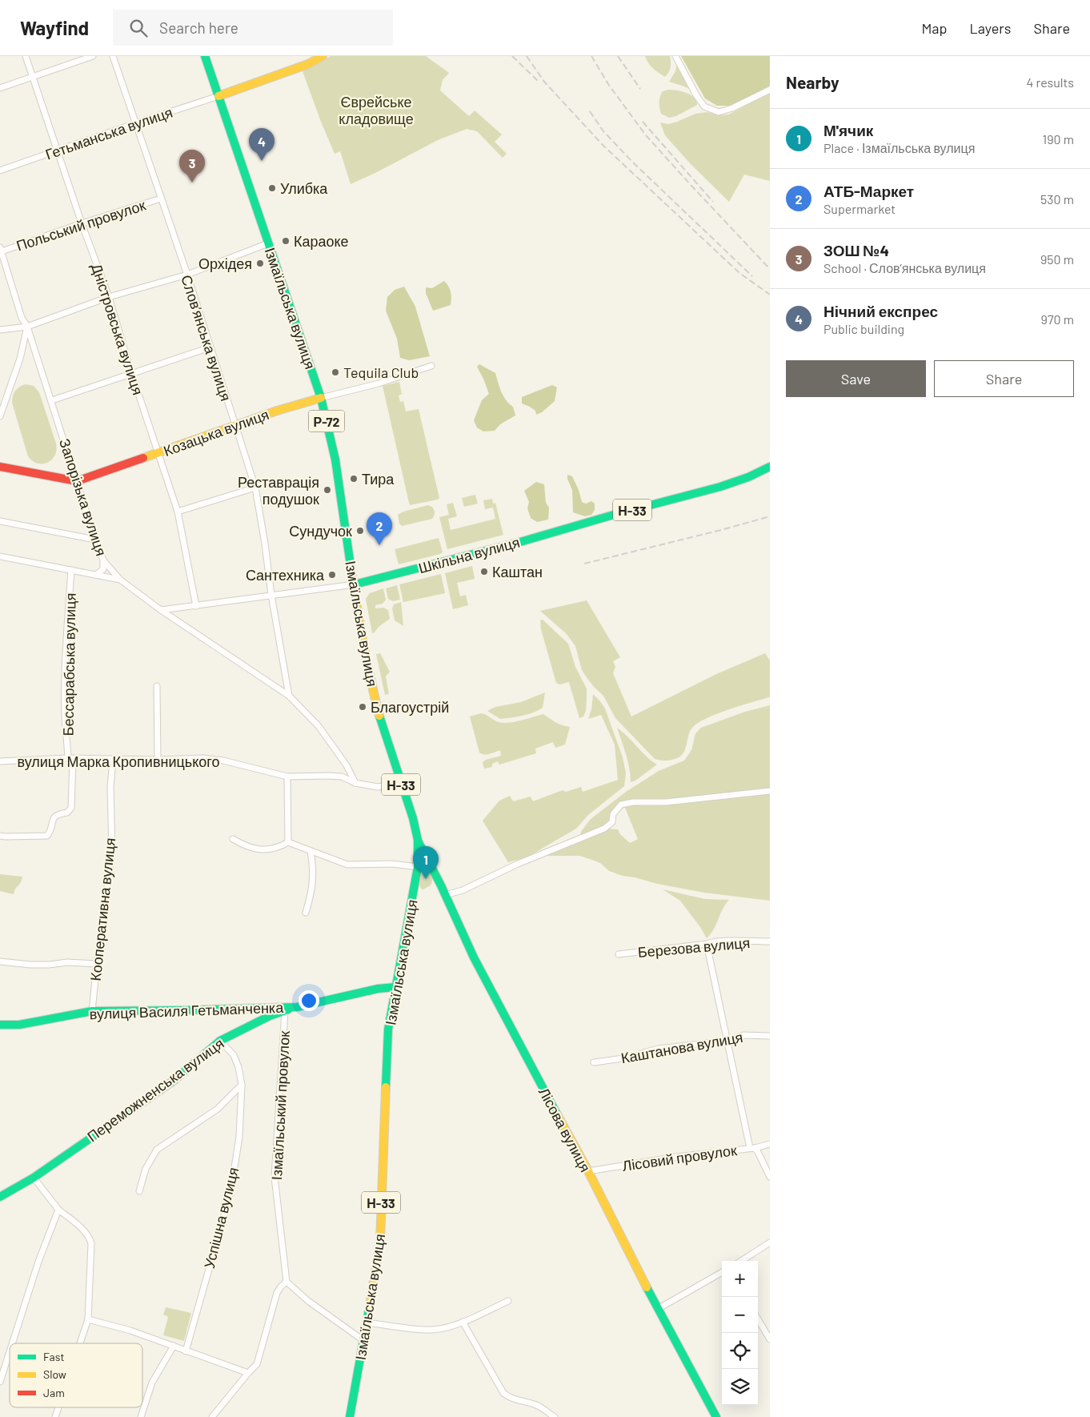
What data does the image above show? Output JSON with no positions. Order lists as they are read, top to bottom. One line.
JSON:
{"streets":{"main road":["Ізмаїльська вулиця","Р-72","Козацька вулиця","Н-33","Шкільна вулиця","вулиця Василя Гетьманченка","Переможненська вулиця","Лісова вулиця"],"street":["Гетьманська вулиця","Польський провулок","Дністровська вулиця","Словʼянська вулиця","Запорізька вулиця","Бессарабська вулиця","вулиця Марка Кропивницького","Кооперативна вулиця","Березова вулиця","Каштанова вулиця","Ізмаїльський провулок","Лісовий провулок","Успішна вулиця"]},"crossings":[["Гетьманська вулиця","Ізмаїльська вулиця"],["Гетьманська вулиця","Дністровська вулиця"],["Гетьманська вулиця","Словʼянська вулиця"],["Польський провулок","Дністровська вулиця"],["Польський провулок","Словʼянська вулиця"],["Польський провулок","Запорізька вулиця"],["Ізмаїльська вулиця","Козацька вулиця"],["Ізмаїльська вулиця","Шкільна вулиця"],["Ізмаїльська вулиця","вулиця Марка Кропивницького"],["Ізмаїльська вулиця","вулиця Василя Гетьманченка"],["Ізмаїльська вулиця","Лісова вулиця"],["Дністровська вулиця","Козацька вулиця"],["Дністровська вулиця","Шкільна вулиця"],["Словʼянська вулиця","Козацька вулиця"],["Словʼянська вулиця","Запорізька вулиця"],["Словʼянська вулиця","Шкільна вулиця"],["Козацька вулиця","Запорізька вулиця"],["Запорізька вулиця","Шкільна вулиця"],["Запорізька вулиця","вулиця Марка Кропивницького"],["Бессарабська вулиця","вулиця Марка Кропивницького"],["вулиця Марка Кропивницького","Кооперативна вулиця"],["Кооперативна вулиця","вулиця Василя Гетьманченка"],["вулиця Василя Гетьманченка","Переможненська вулиця"],["Переможненська вулиця","Ізмаїльський провулок"],["Переможненська вулиця","Успішна вулиця"],["Лісова вулиця","Лісовий провулок"]],"parks":["Єврейське кладовище"],"places":["Улибка","Караоке","Орхідея","Tequila Club","Тира","Реставрація подушок","Сундучок","Каштан","Сантехника","Благоустрій"],"legend":["Fast","Slow","Jam"],"page":{"header":"Wayfind","search":"Search here","nav":["Map","Layers","Share"],"heading":["Nearby","4 results"],"list":[{"mark":"1","name":"М'ячик","note":"Place · Ізмаїльська вулиця","value":"190 m"},{"mark":"2","name":"АТБ-Маркет","note":"Supermarket","value":"530 m"},{"mark":"3","name":"ЗОШ №4","note":"School · Словʼянська вулиця","value":"950 m"},{"mark":"4","name":"Нічний експрес","note":"Public building","value":"970 m"}],"pins":["4","3","2","1"],"buttons":["Save","Share"],"map_buttons":["+","−"]}}
